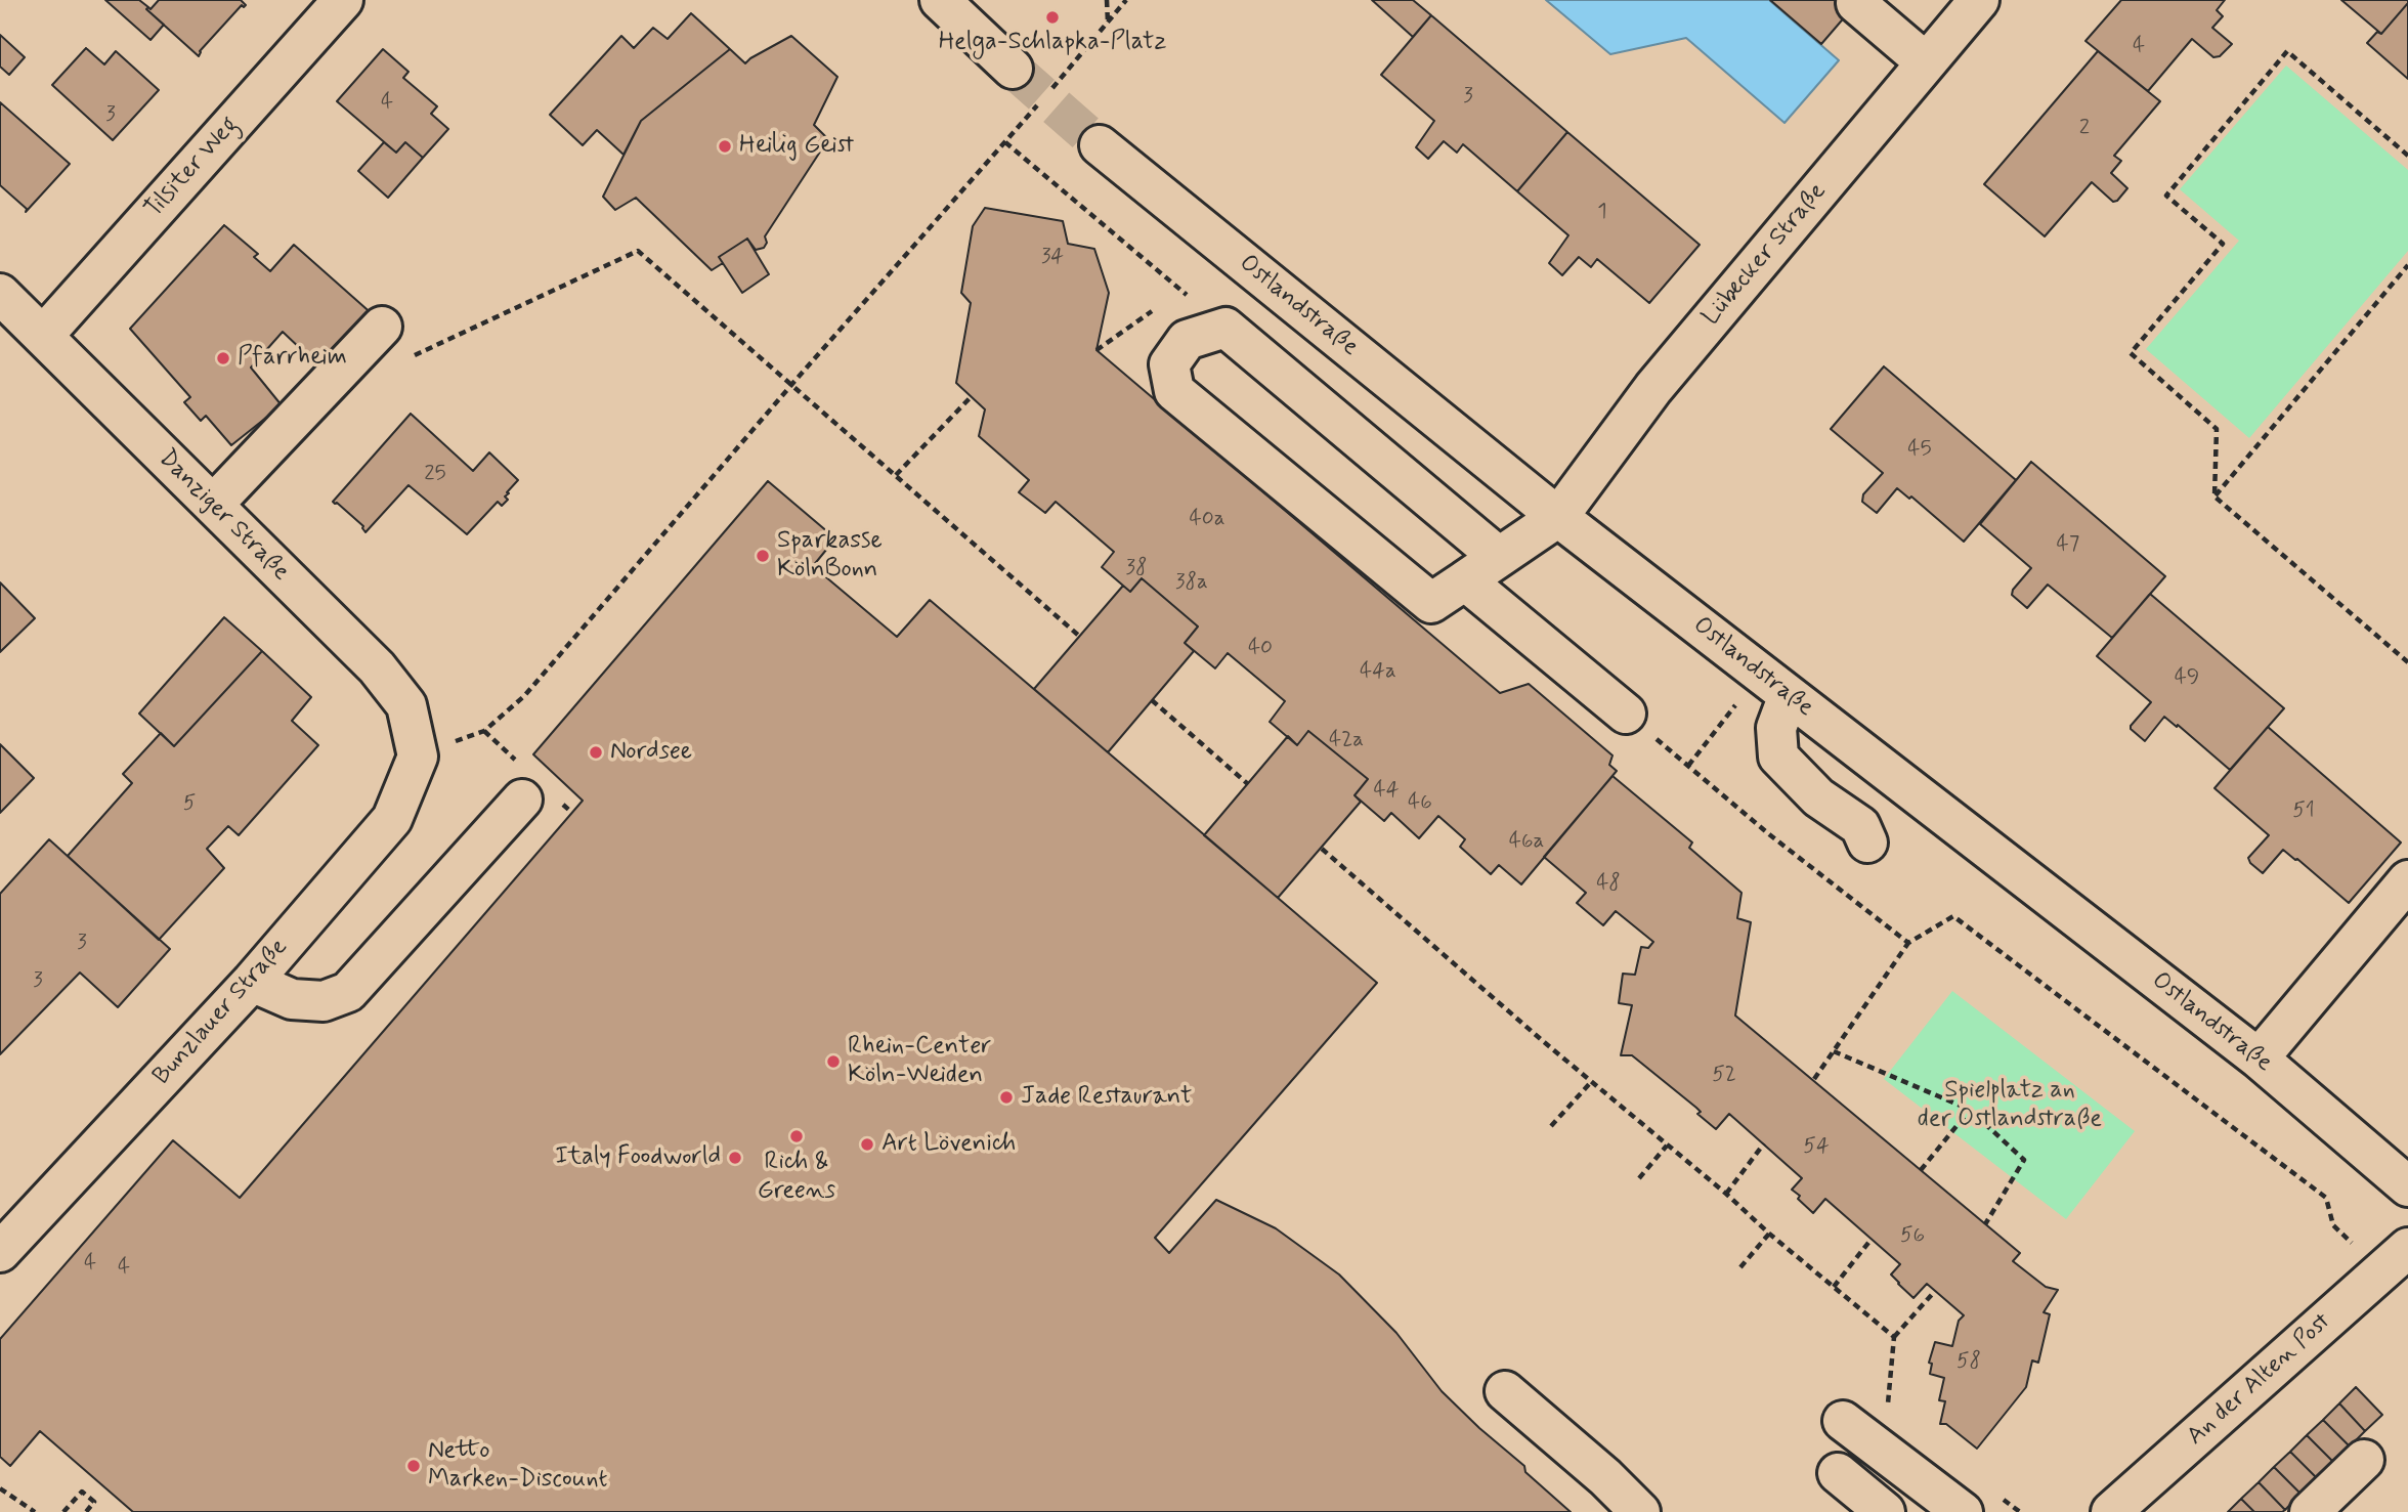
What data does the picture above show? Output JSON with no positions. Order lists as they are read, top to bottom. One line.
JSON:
{"streets":{"street":["Tilsiter Weg","Lübecker Straße","Ostlandstraße","Danziger Straße","Bunzlauer Straße","An der Alten Post"]},"crossings":[["Tilsiter Weg","Danziger Straße"],["Lübecker Straße","Ostlandstraße"],["Danziger Straße","Bunzlauer Straße"]],"parks":["Spielplatz an der Ostlandstraße"],"places":["Helga-Schlapka-Platz","Heilig Geist","Pfarrheim","Sparkasse KölnBonn","Nordsee","Rhein-Center Köln-Weiden","Jade Restaurant","Rich & Greens","Art Lövenich","Italy Foodworld","Netto Marken-Discount"],"house_numbers":["4","3","4","3","2","1","34","45","25","40a","47","38","38a","40","44a","49","42a","44","46","5","51","46a","48","3","3","52","54","56","4","4","58"]}
